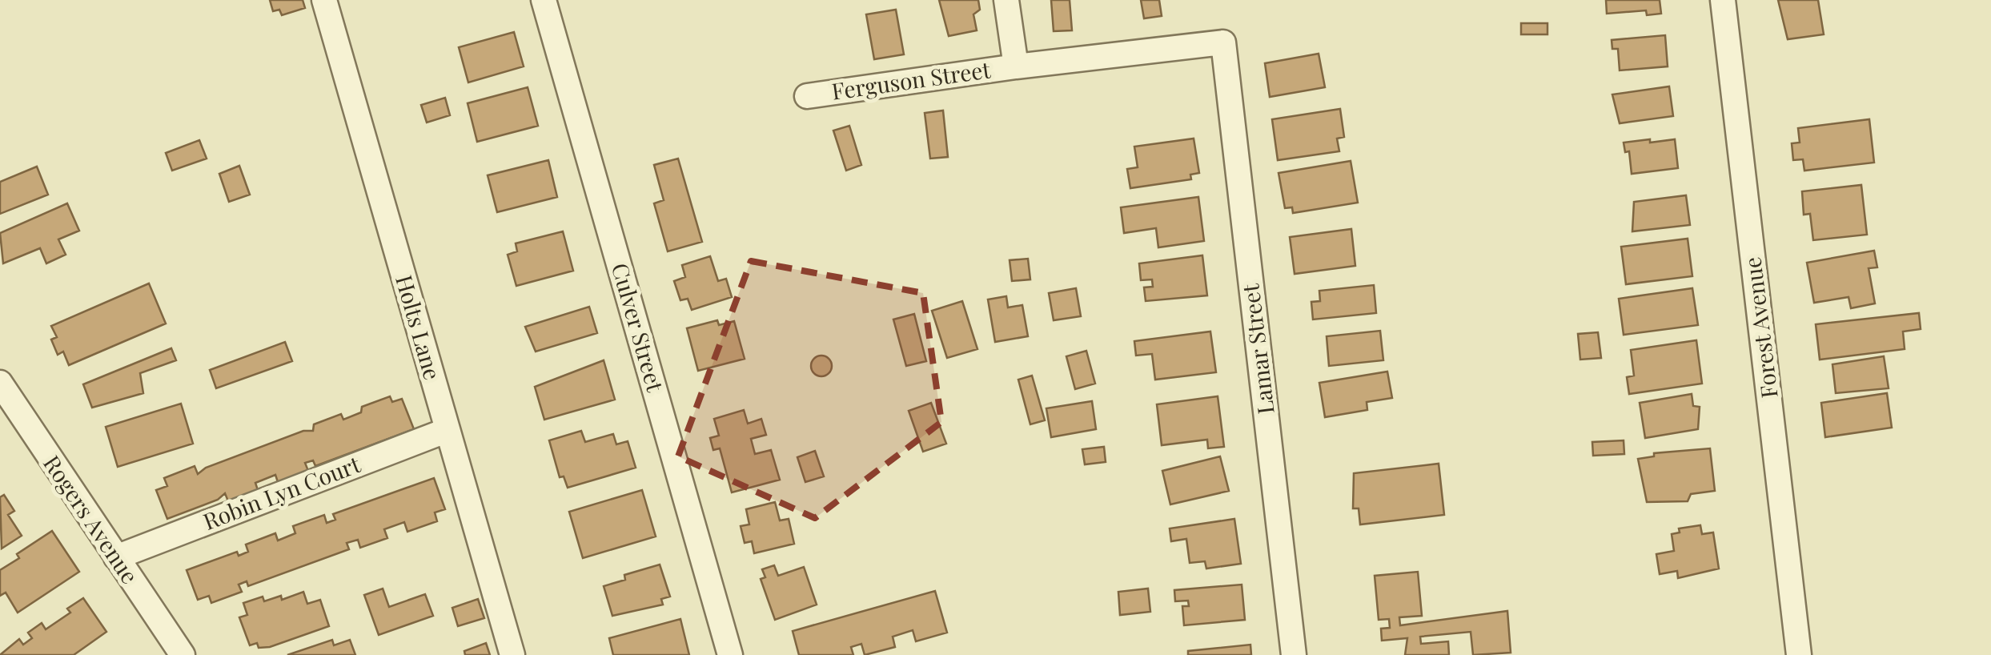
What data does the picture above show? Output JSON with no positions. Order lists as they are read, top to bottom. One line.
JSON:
{"streets":{"street":["Ferguson Street","Holts Lane","Culver Street","Forest Avenue","Lamar Street","Robin Lyn Court","Rogers Avenue"]},"crossings":[["Ferguson Street","Lamar Street"],["Holts Lane","Robin Lyn Court"],["Robin Lyn Court","Rogers Avenue"]]}
